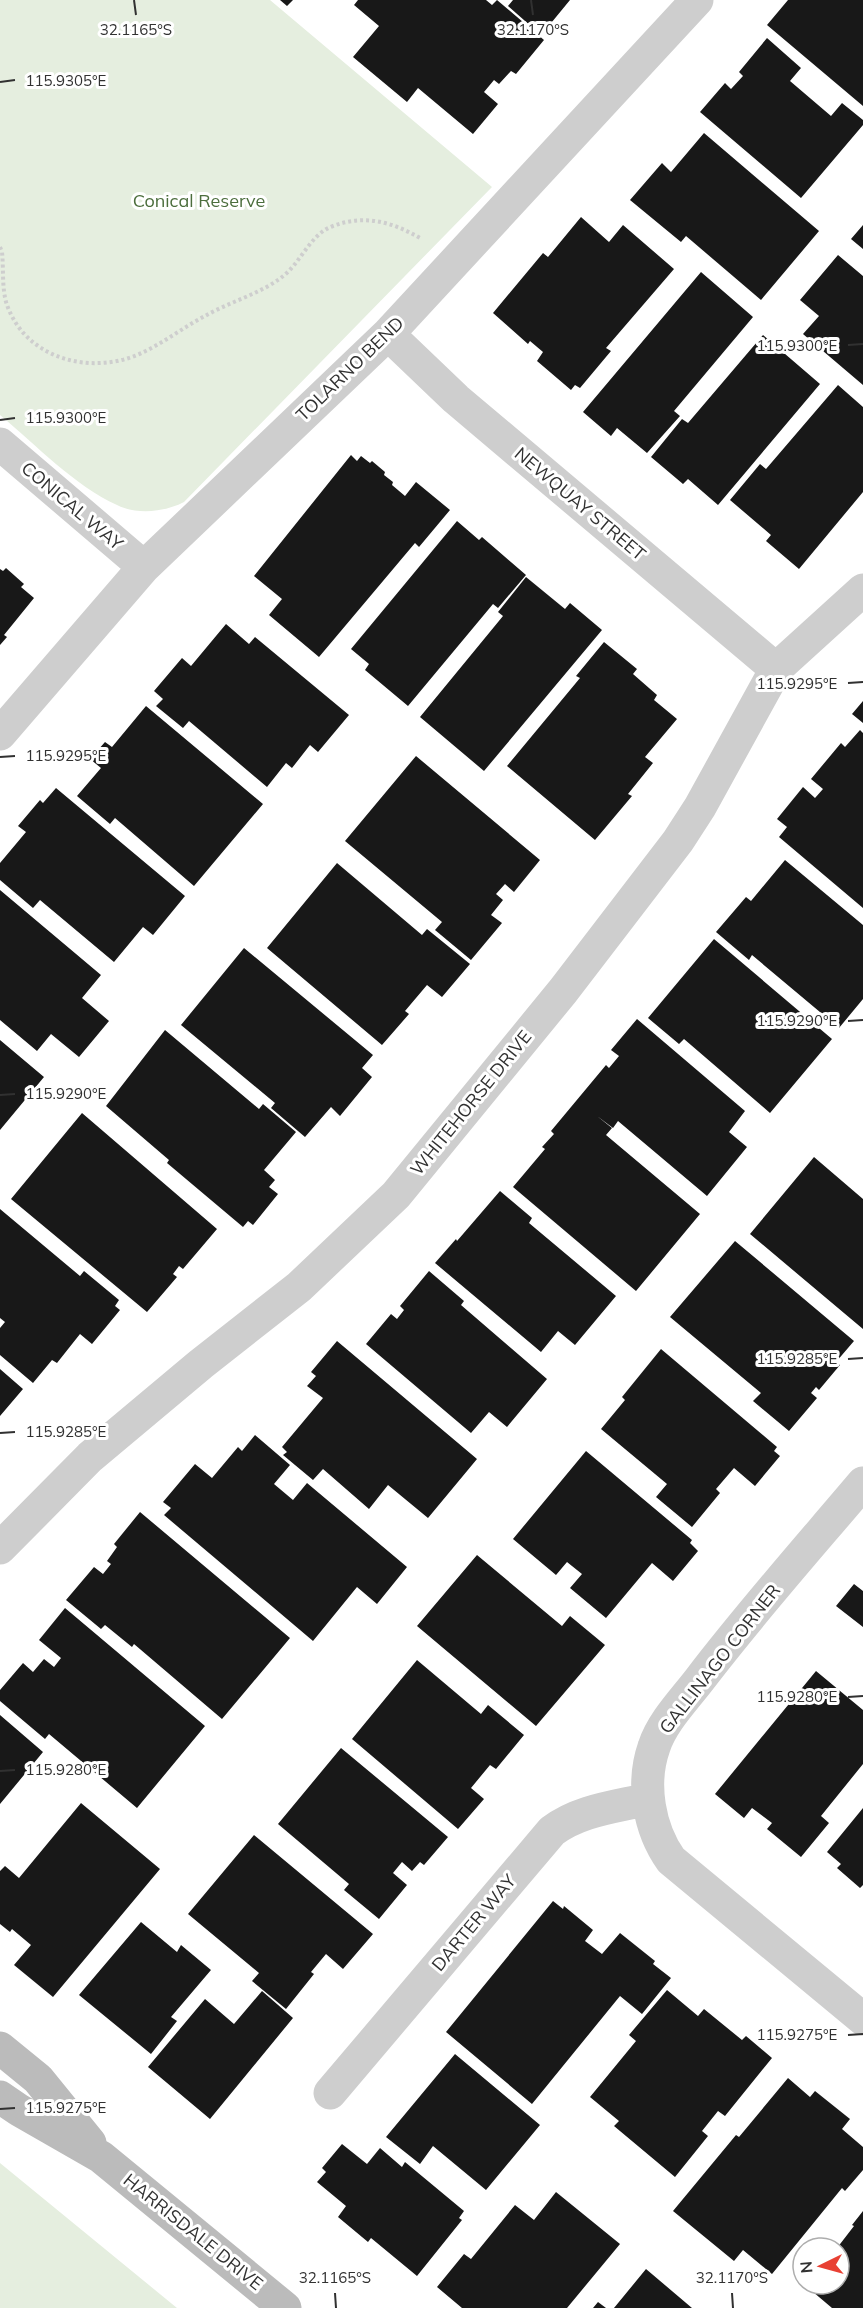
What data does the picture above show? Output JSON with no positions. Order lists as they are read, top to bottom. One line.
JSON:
{"streets":{"street":["TOLARNO BEND","NEWQUAY STREET","CONICAL WAY","WHITEHORSE DRIVE","GALLINAGO CORNER","DARTER WAY","HARRISDALE DRIVE"]},"crossings":[["TOLARNO BEND","NEWQUAY STREET"],["TOLARNO BEND","CONICAL WAY"],["NEWQUAY STREET","WHITEHORSE DRIVE"],["GALLINAGO CORNER","DARTER WAY"]],"parks":["Conical Reserve"],"north":"left","coordinates":["32.1165°S","32.1170°S","115.9305°E","115.9300°E","115.9295°E","115.9290°E","115.9285°E","115.9280°E","115.9275°E"]}
